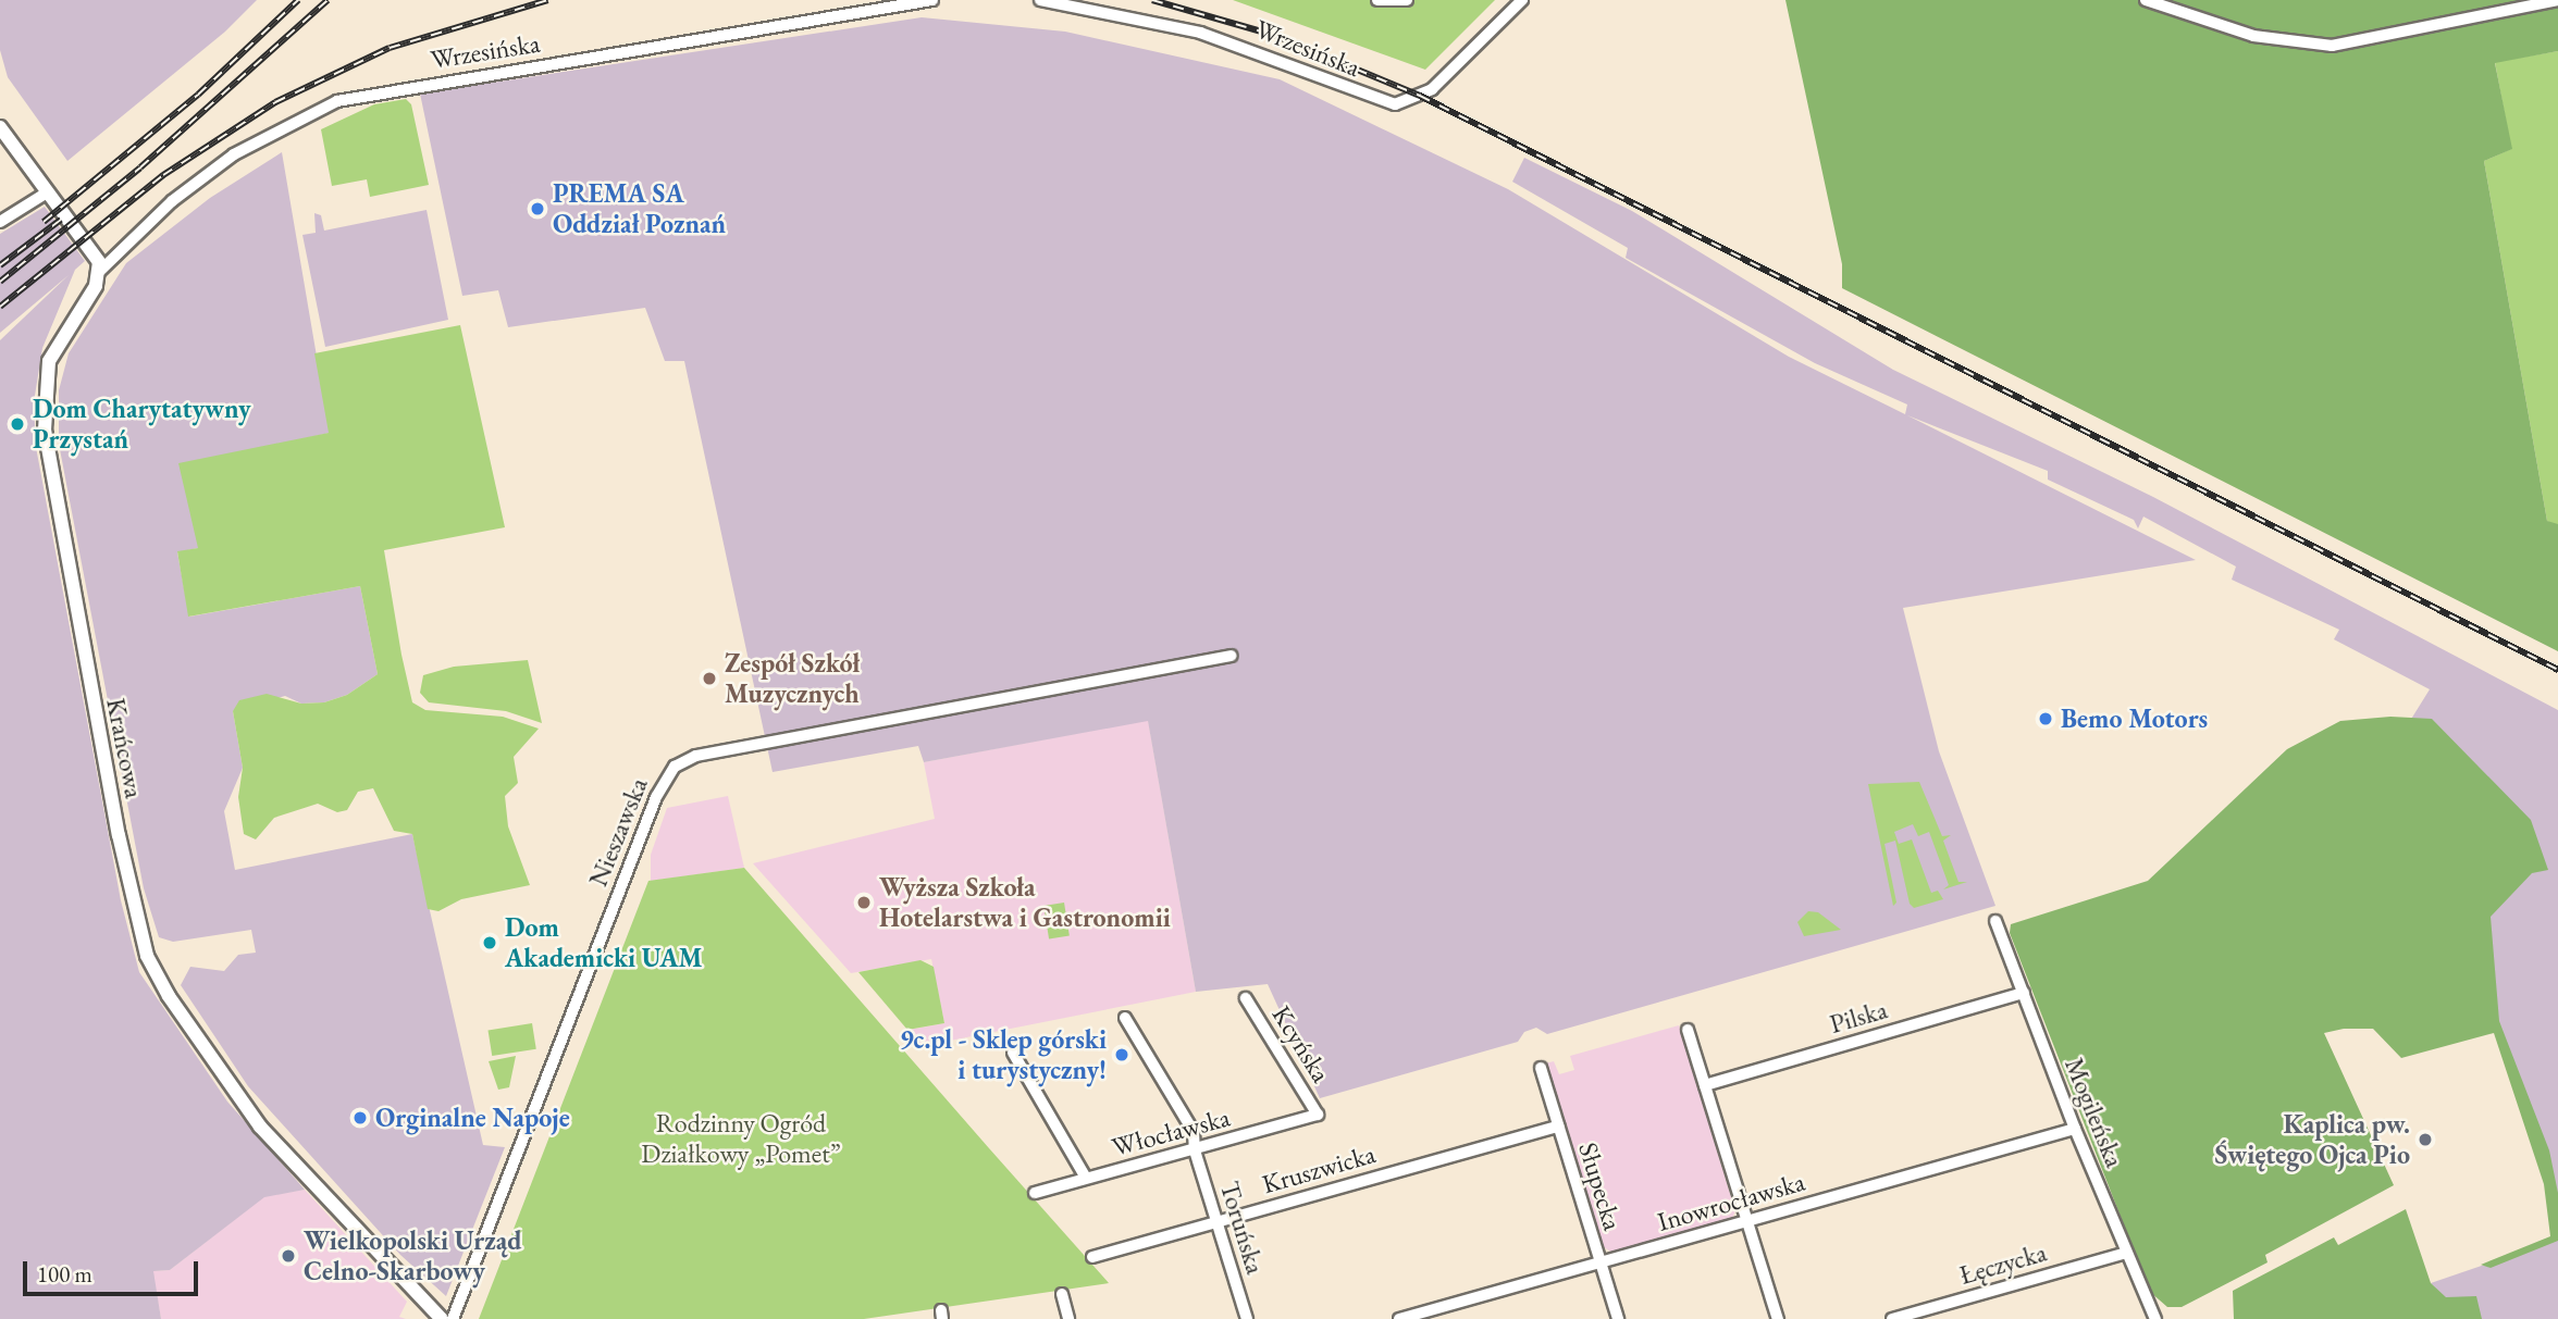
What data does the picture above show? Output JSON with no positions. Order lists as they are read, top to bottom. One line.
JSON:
{"streets":{"street":["Wrzesińska","Krańcowa","Nieszawska","Pilska","Kcyńska","Mogileńska","Włocławska","Kruszwicka","Słupecka","Inowrocławska","Toruńska","Łęczycka"]},"crossings":[["Wrzesińska","Krańcowa"],["Pilska","Mogileńska"],["Kcyńska","Włocławska"],["Mogileńska","Inowrocławska"],["Mogileńska","Łęczycka"],["Włocławska","Toruńska"],["Kruszwicka","Słupecka"],["Kruszwicka","Toruńska"],["Słupecka","Inowrocławska"]],"parks":["Rodzinny Ogród Działkowy „Pomet”"],"places":["PREMA SA Oddział Poznań","Dom Charytatywny Przystań","Zespół Szkół Muzycznych","Bemo Motors","Wyższa Szkoła Hotelarstwa i Gastronomii","Dom Akademicki UAM","9c.pl - Sklep górski i turystyczny!","Orginalne Napoje","Kaplica pw. Świętego Ojca Pio","Wielkopolski Urząd Celno-Skarbowy"],"scale_bar":"100 m"}
